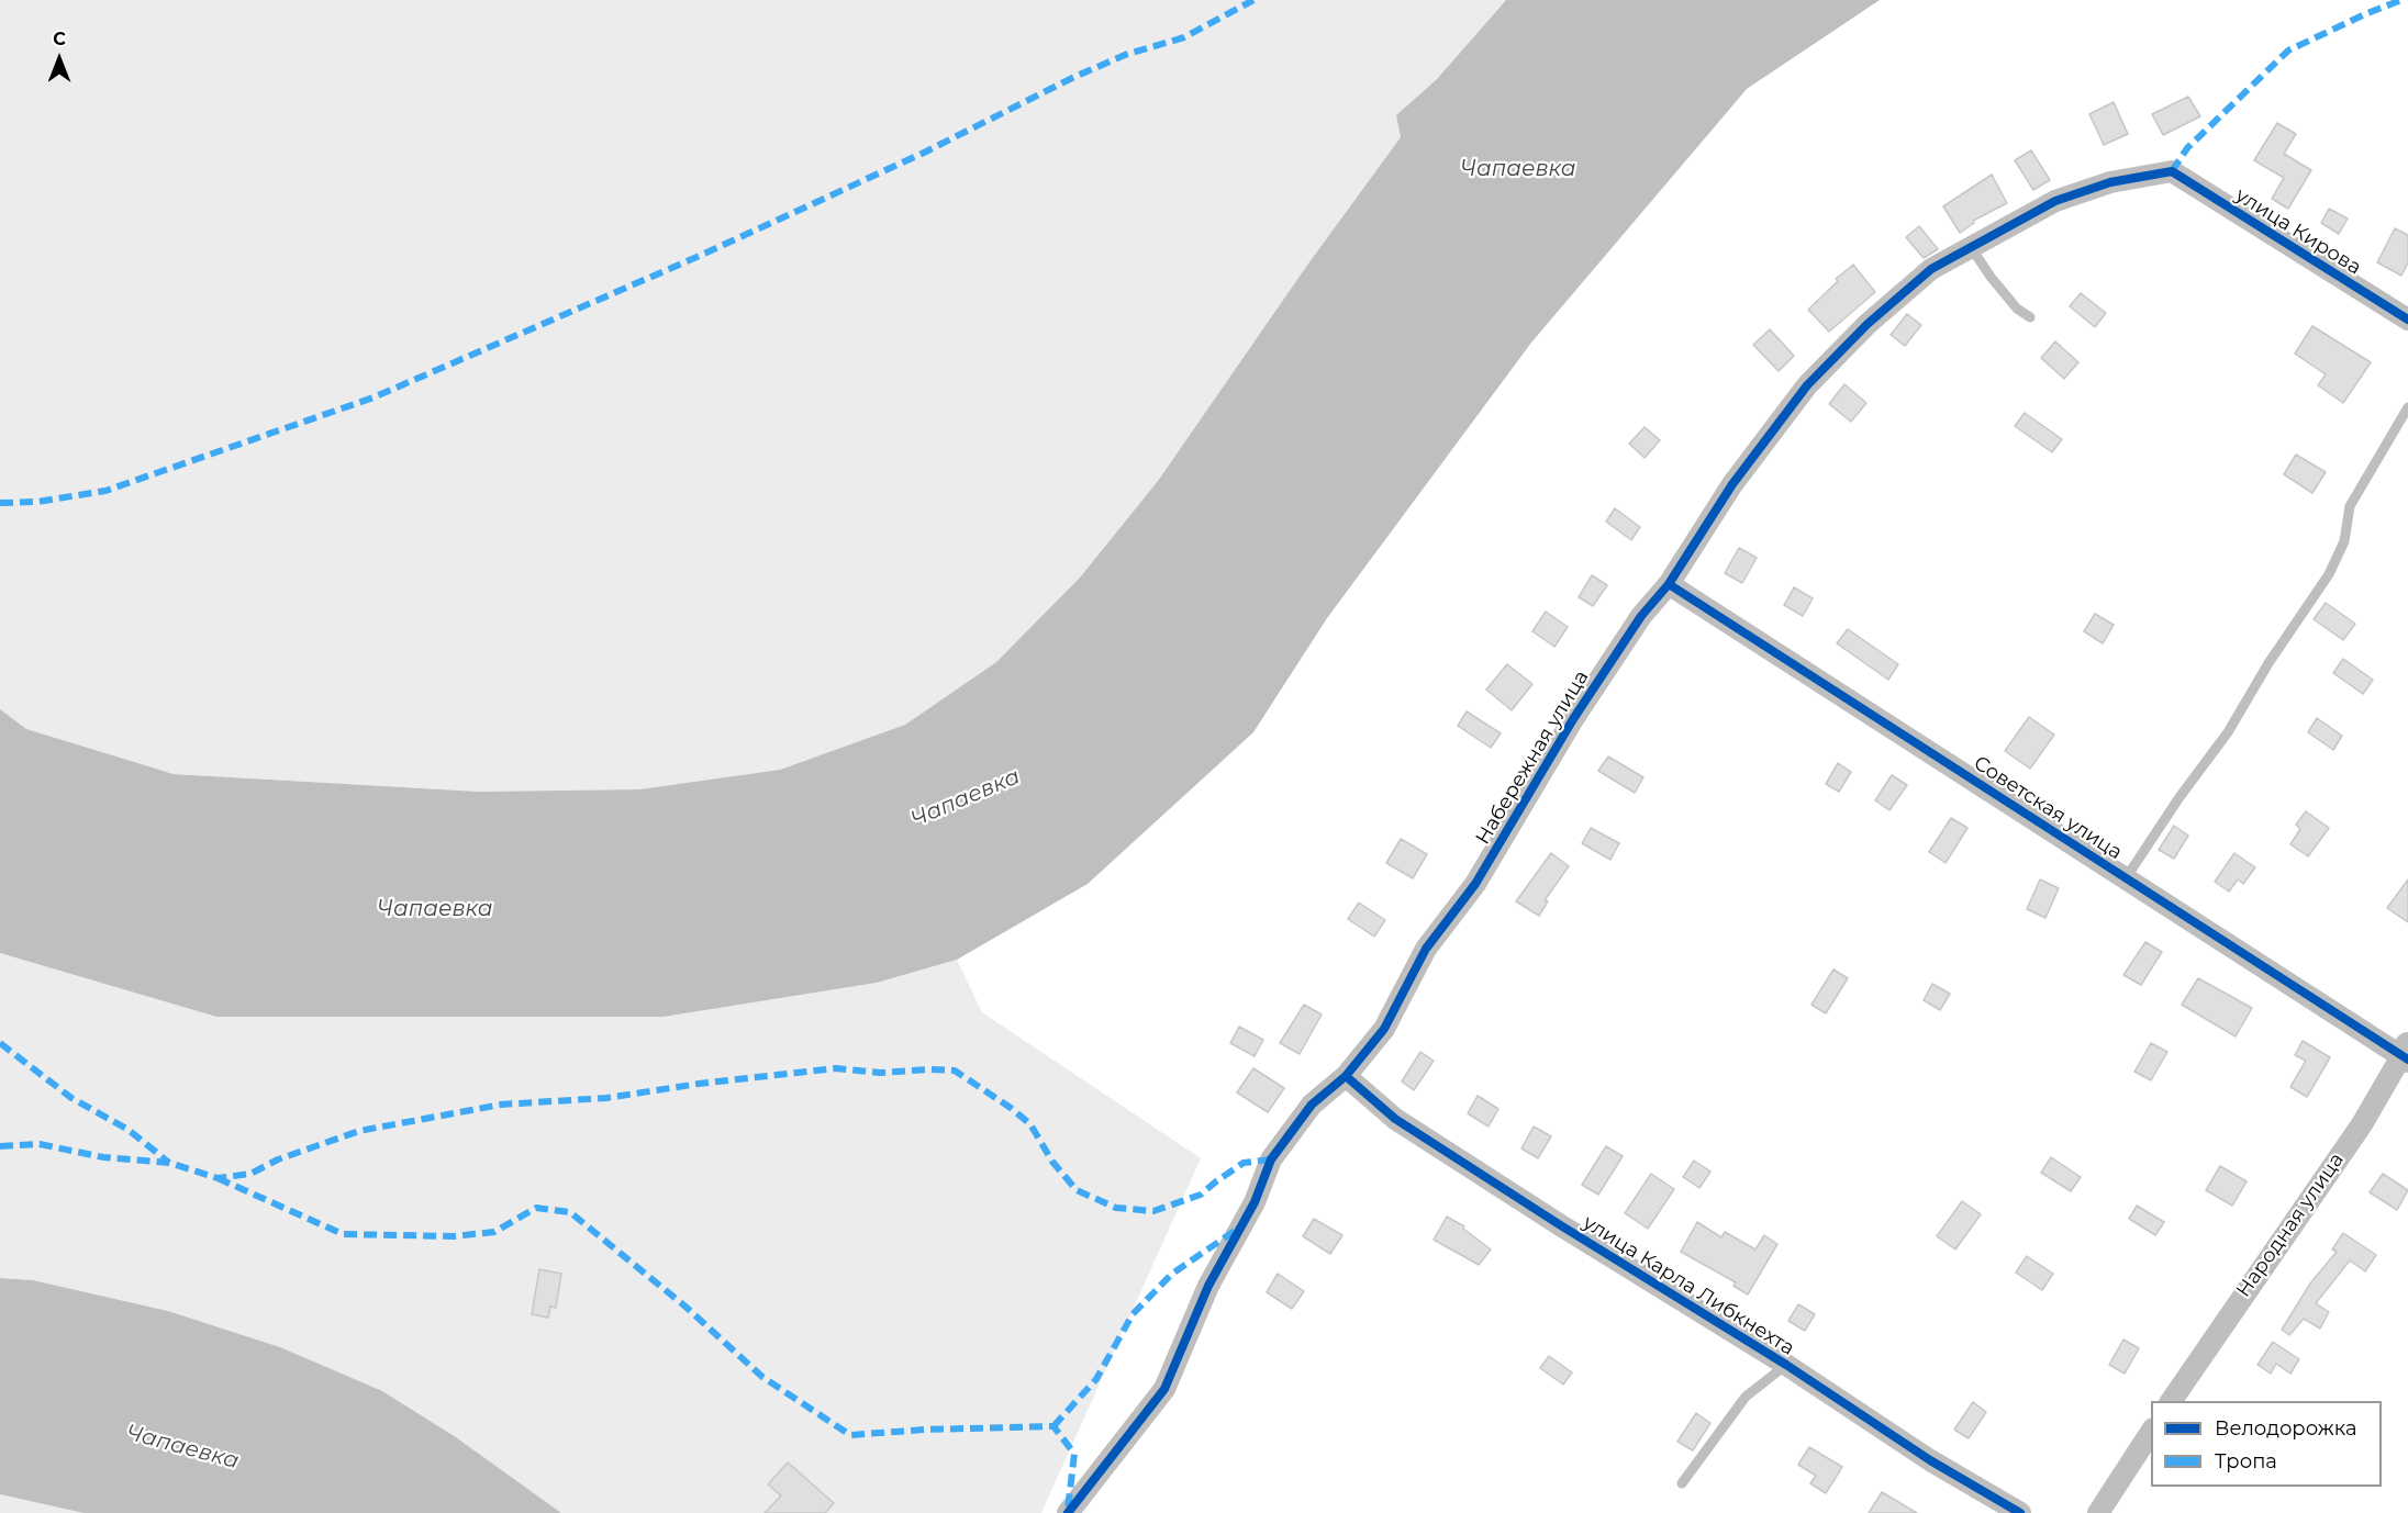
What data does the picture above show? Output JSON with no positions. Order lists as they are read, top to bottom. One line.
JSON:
{"streets":{"street":["улица Кирова","Набережная улица","Советская улица","Народная улица","улица Карла Либкнехта"]},"crossings":[["улица Кирова","Набережная улица"],["Набережная улица","Советская улица"],["Набережная улица","улица Карла Либкнехта"],["Советская улица","Народная улица"]],"water":["Чапаевка"],"legend":["Велодорожка","Тропа"],"north":"top"}
